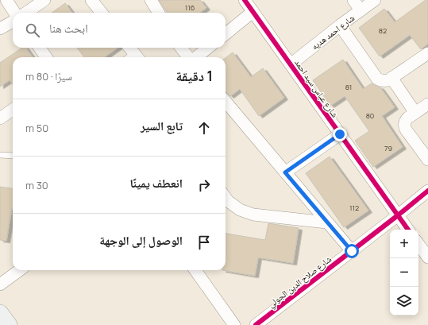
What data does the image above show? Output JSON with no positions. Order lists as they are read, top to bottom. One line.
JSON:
{"streets":{"street":["شارع احمد هديه","شارع عباس سيد احمد","شارع صلاح الدين الجولي"]},"crossings":[["شارع احمد هديه","شارع عباس سيد احمد"],["شارع عباس سيد احمد","شارع صلاح الدين الجولي"]],"house_numbers":["116","82","81","80","79","112"],"page":{"search":"ابحث هنا","heading":["1 دقيقة","سيرًا · 80 m"],"list":[["تابع السير","50 m"],["انعطف يمينًا","30 m"],"الوصول إلى الوجهة"],"map_buttons":["+","−"]}}
